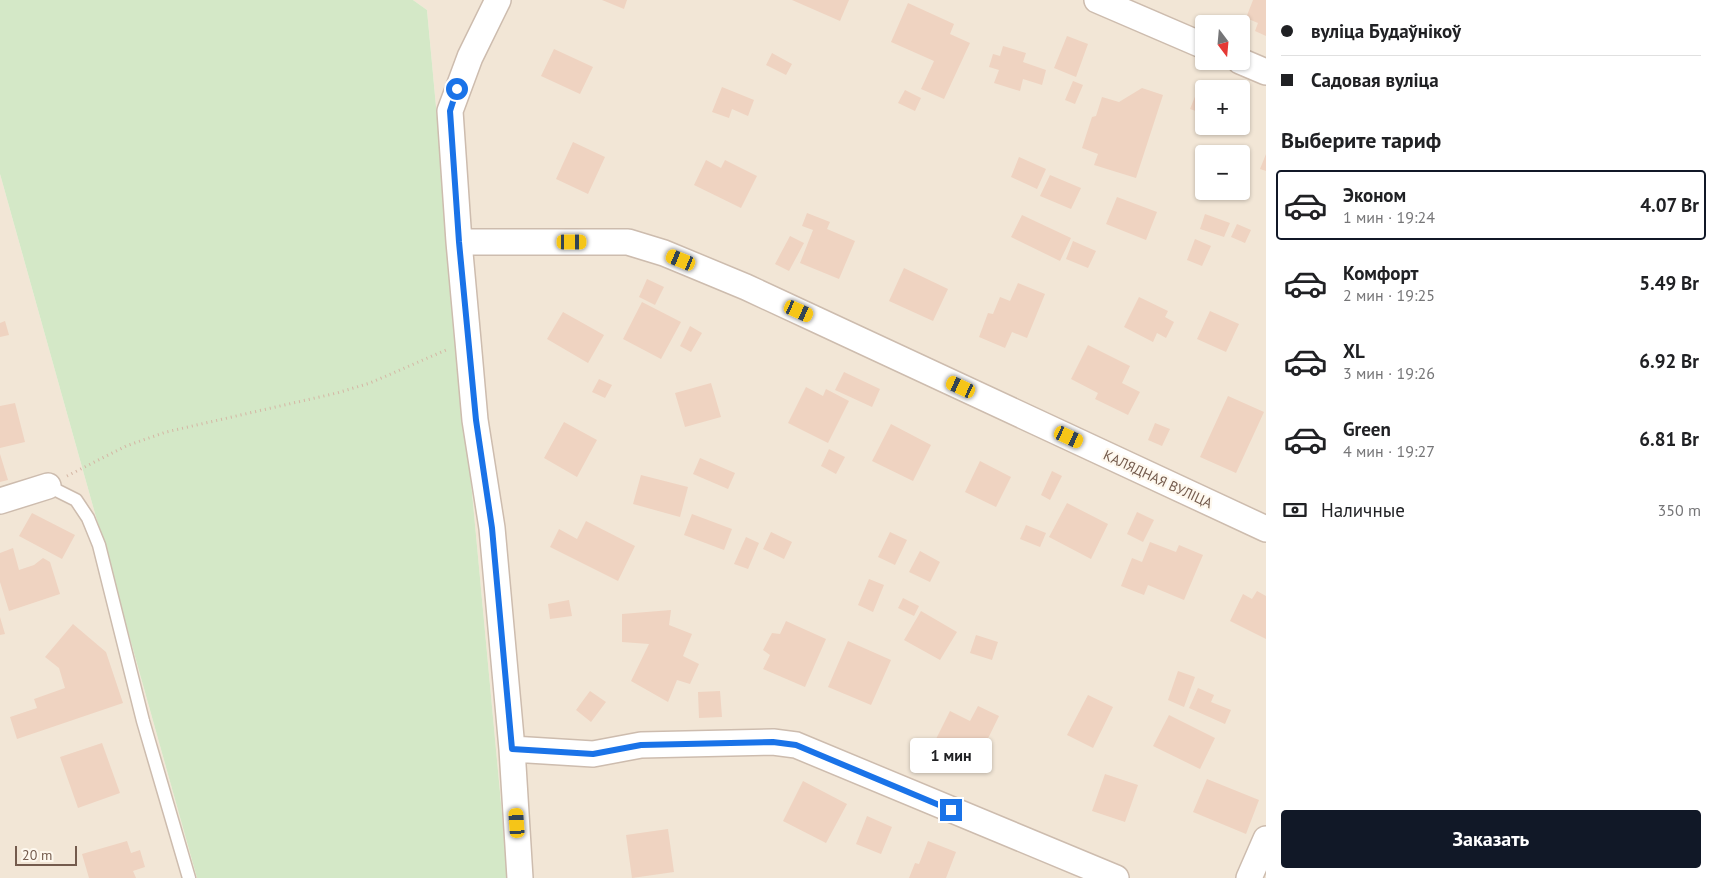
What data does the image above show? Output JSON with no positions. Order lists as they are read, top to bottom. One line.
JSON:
{"streets":{"street":["КАЛЯДНАЯ ВУЛІЦА"]},"scale_bar":"20 m","north":"bottom","page":{"banner":["вуліца Будаўнікоў","Садовая вуліца"],"map_buttons":["+","−"],"heading":"Выберите тариф","list":[{"name":"Эконом","note":"1 мин · 19:24","value":"4.07 Br"},{"name":"Комфорт","note":"2 мин · 19:25","value":"5.49 Br"},{"name":"XL","note":"3 мин · 19:26","value":"6.92 Br"},{"name":"Green","note":"4 мин · 19:27","value":"6.81 Br"}],"pay":["Наличные","350 m"],"bubble":"1 мин","buttons":"Заказать","scale":"20 m"}}
